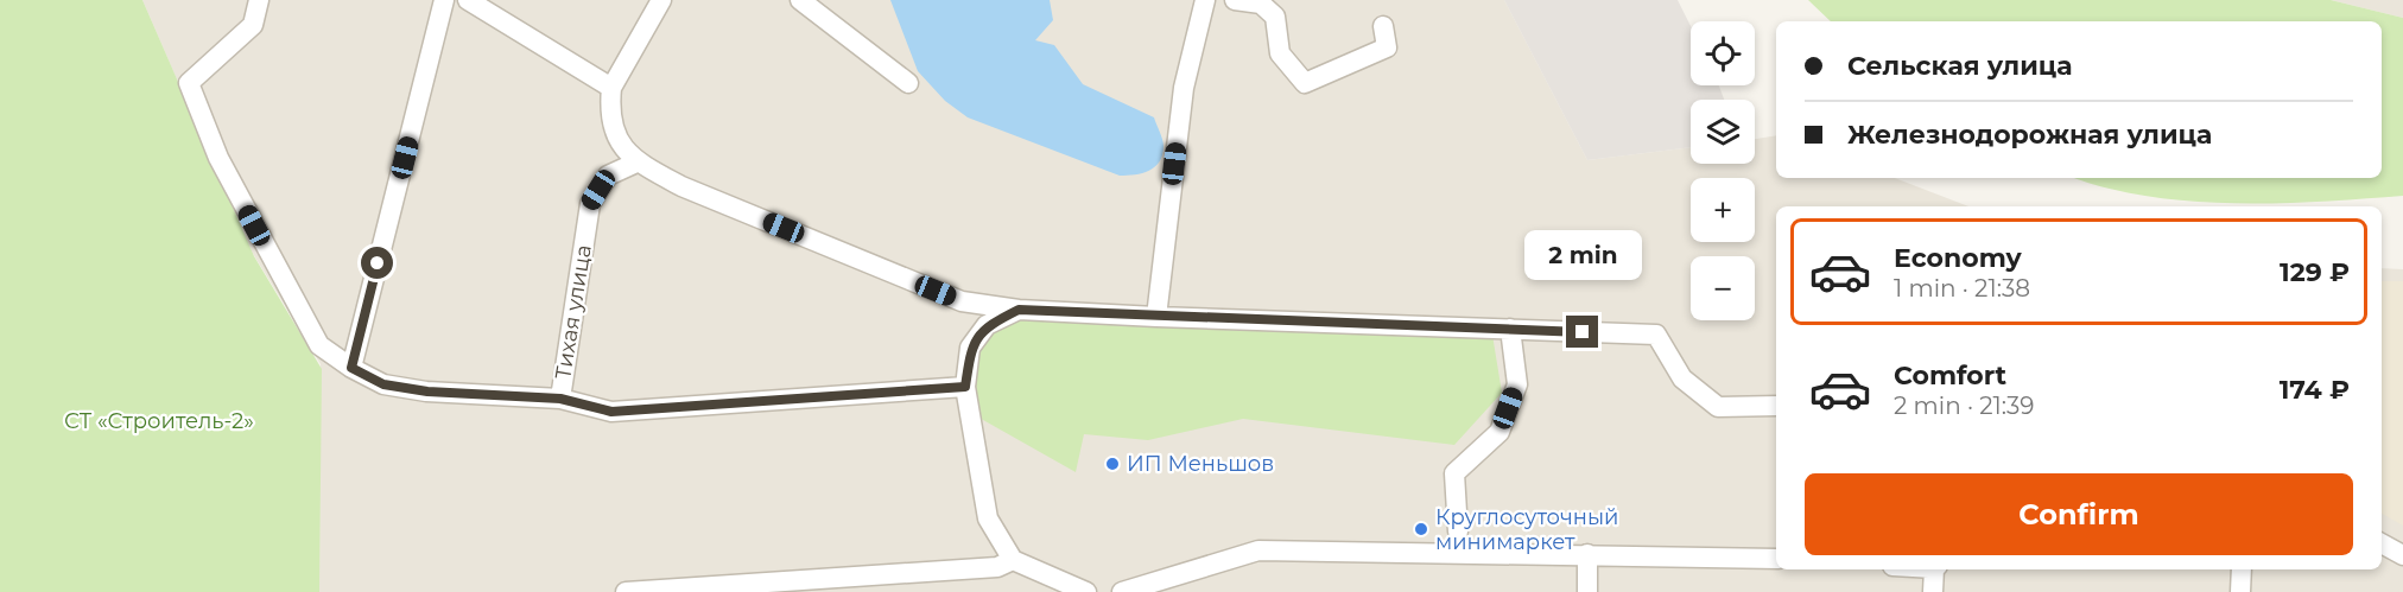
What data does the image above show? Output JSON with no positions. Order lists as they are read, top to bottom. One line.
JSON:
{"streets":{"street":["Тихая улица"]},"parks":["СТ «Строитель-2»"],"places":["ИП Меньшов","Круглосуточный минимаркет"],"page":{"map_buttons":["+","−"],"banner":["Сельская улица","Железнодорожная улица"],"list":[{"name":"Economy","note":"1 min · 21:38","value":"129 ₽"},{"name":"Comfort","note":"2 min · 21:39","value":"174 ₽"}],"bubble":"2 min","buttons":"Confirm"}}
